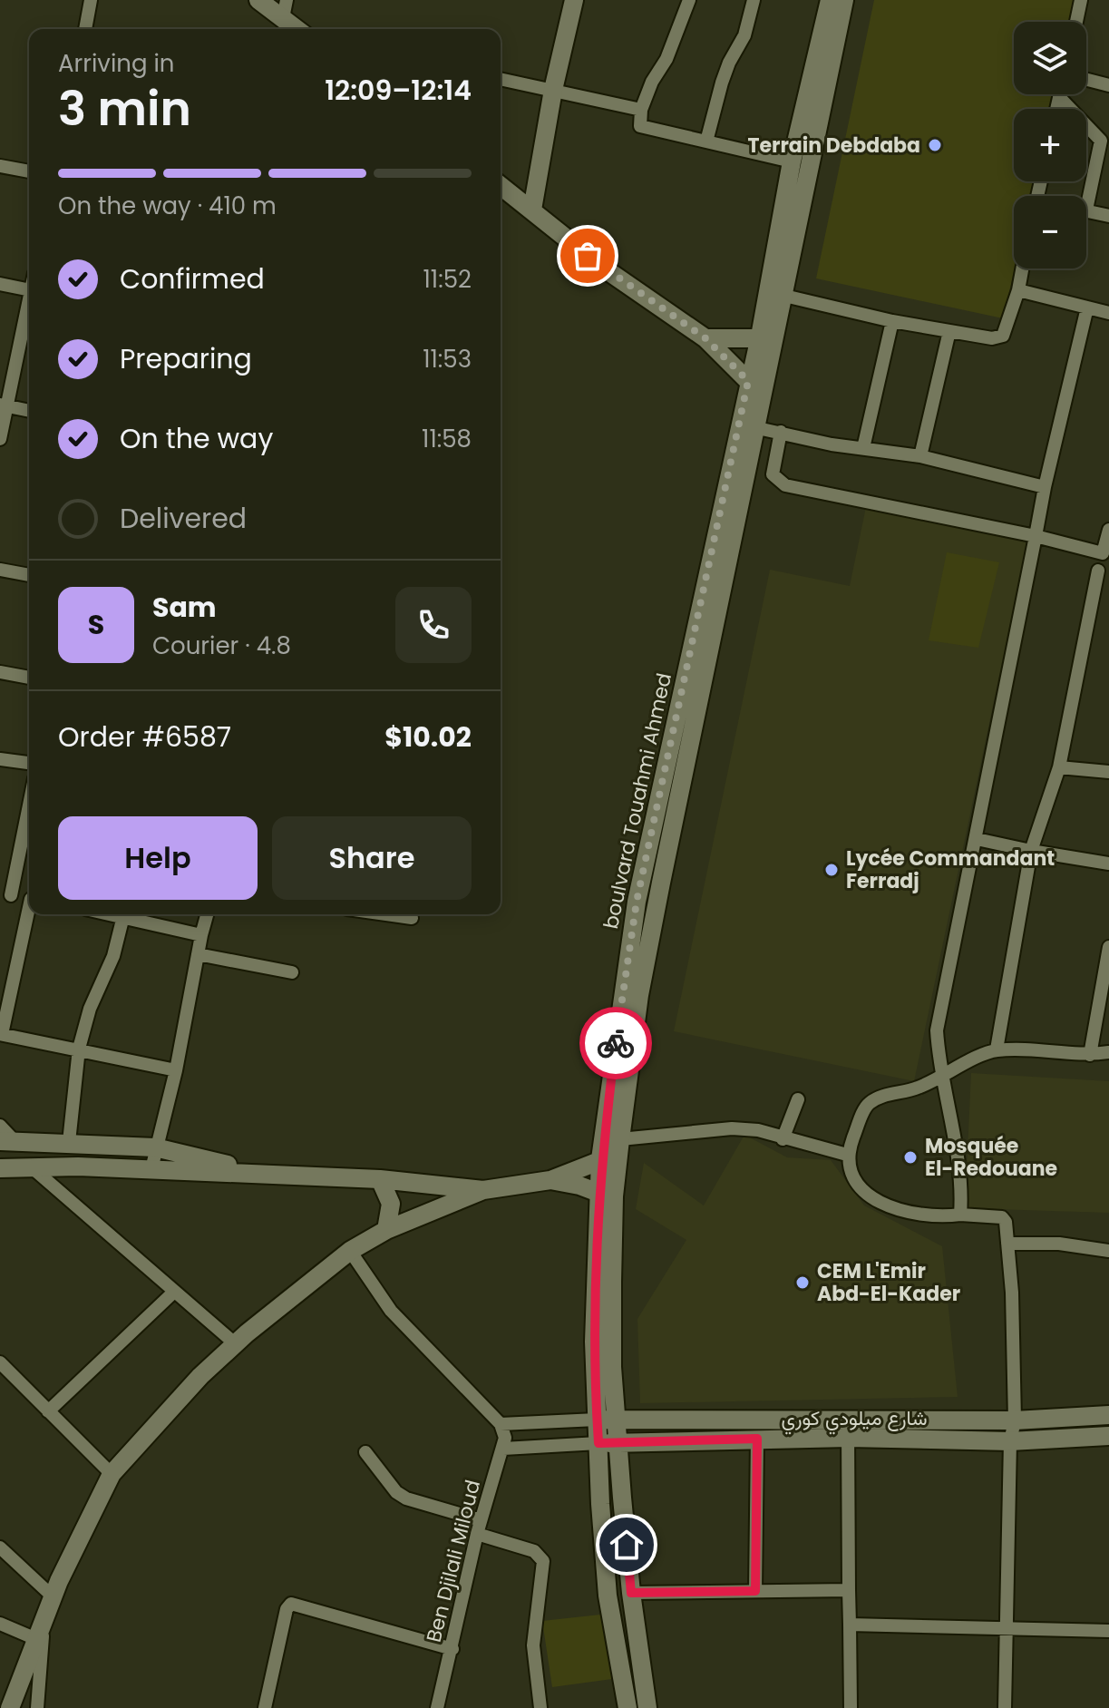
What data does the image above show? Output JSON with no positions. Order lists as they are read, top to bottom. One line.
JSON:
{"streets":{"main road":["boulvard Touahmi Ahmed","شارع ميلودي كوري"],"street":["Ben Djilali Miloud"]},"crossings":[["boulvard Touahmi Ahmed","شارع ميلودي كوري"]],"places":["Terrain Debdaba","Lycée Commandant Ferradj","Mosquée El-Redouane","CEM L'Emir Abd-El-Kader"],"page":{"map_buttons":["+","−"],"heading":["3 min","Arriving in","12:09–12:14"],"panel":["Sam","Courier · 4.8","Order #6587","$10.02"],"bar":"On the way · 410 m","list":[["Confirmed","11:52"],["Preparing","11:53"],["On the way","11:58"],"Delivered"],"round":"S","buttons":["Help","Share"]}}
